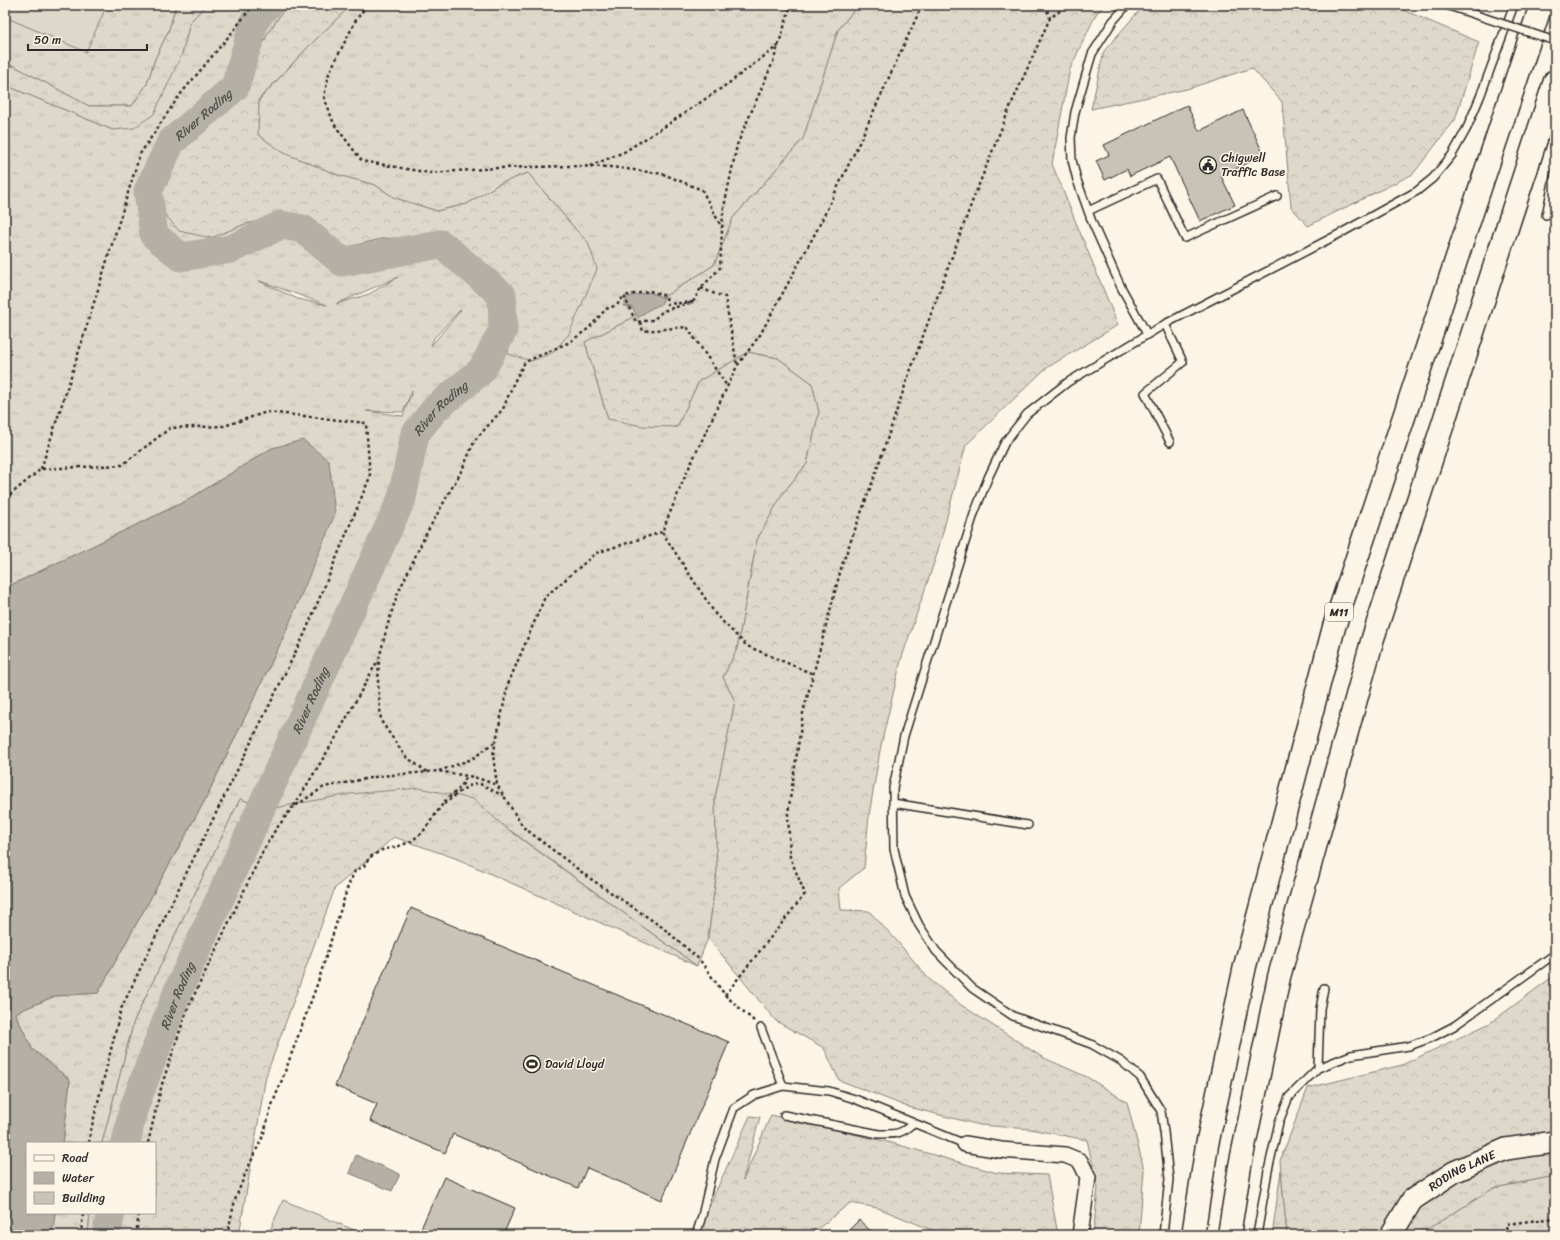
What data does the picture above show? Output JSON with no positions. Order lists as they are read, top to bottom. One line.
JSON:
{"streets":{"highway":["M11"],"street":["RODING LANE"]},"water":["River Roding"],"places":{"public building":["Chigwell Traffic Base"],"sports":["David Lloyd"]},"legend":["Road","Water","Building"],"scale_bar":"50 m"}
